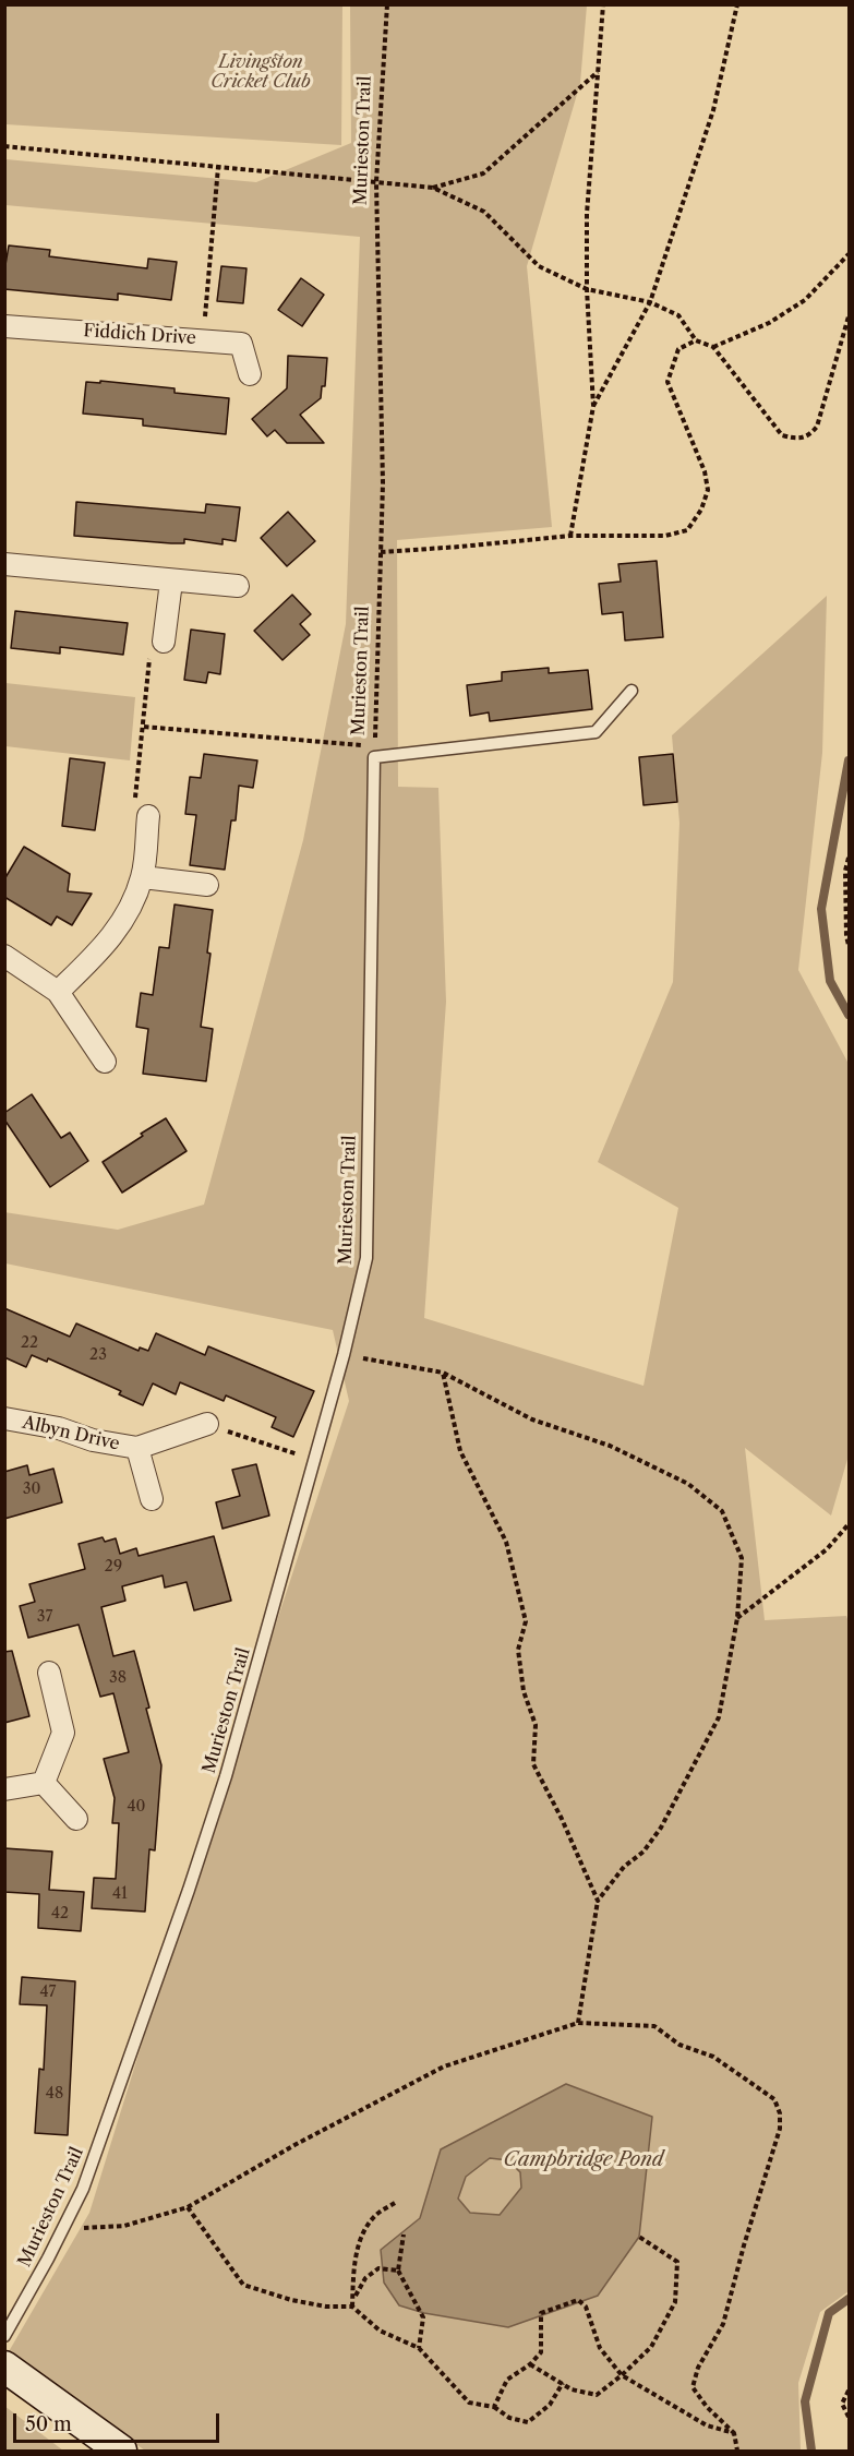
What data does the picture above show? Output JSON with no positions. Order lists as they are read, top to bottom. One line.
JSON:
{"streets":{"street":["Fiddich Drive","Albyn Drive"],"lane":["Murieston Trail"]},"water":["Campbridge Pond"],"parks":["Livingston Cricket Club"],"house_numbers":["22","23","30","29","37","38","40","41","42","47","48"],"scale_bar":"50 m"}
